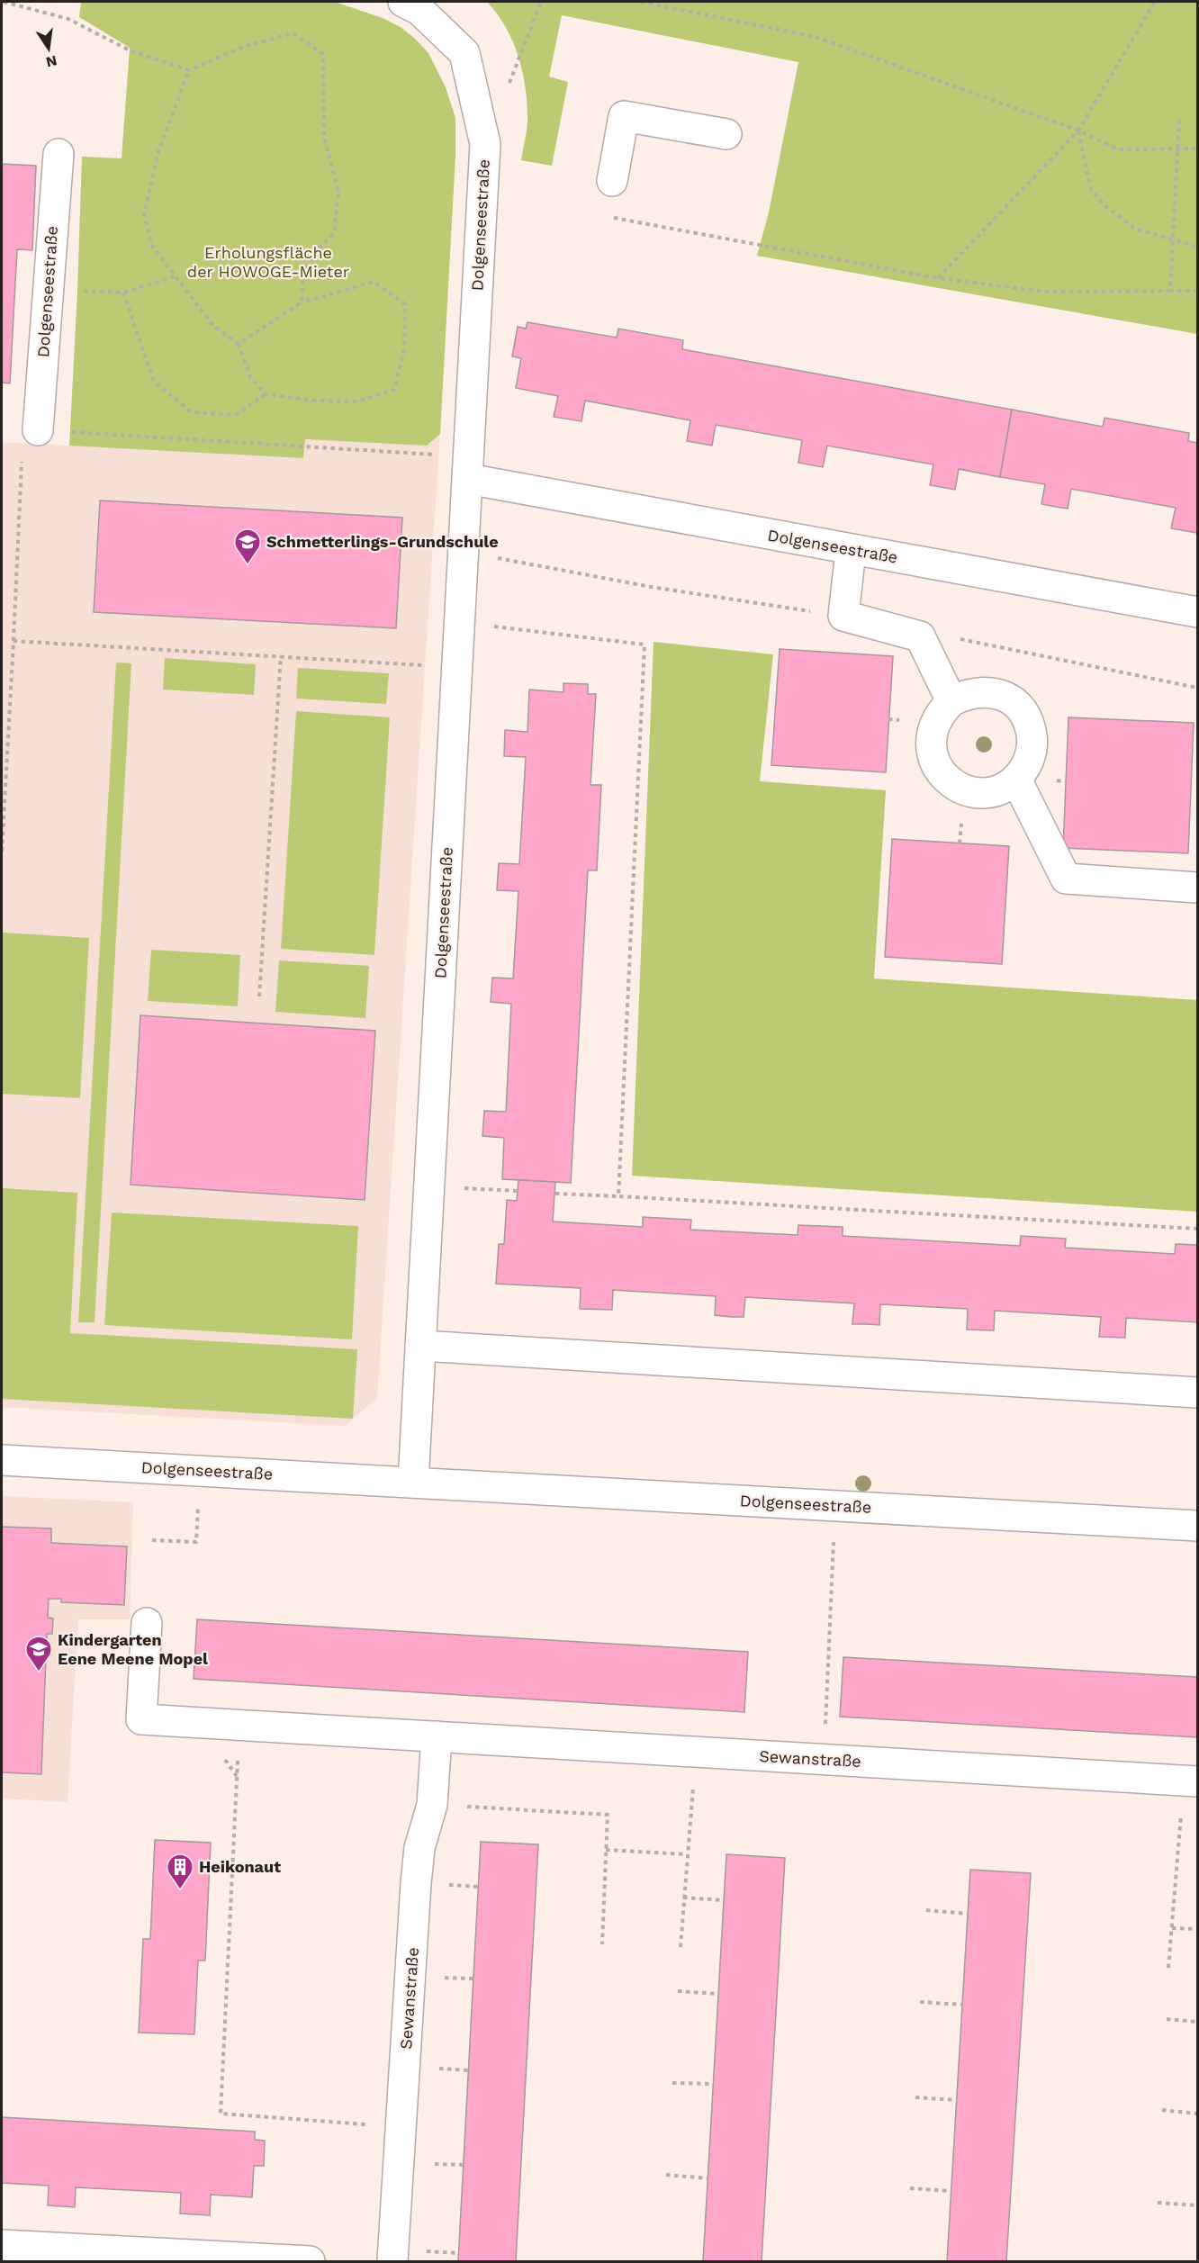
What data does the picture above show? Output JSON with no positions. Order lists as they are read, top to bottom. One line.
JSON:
{"streets":{"street":["Dolgenseestraße","Sewanstraße"]},"parks":["Erholungsfläche der HOWOGE-Mieter"],"places":{"school or university":["Schmetterlings-Grundschule","Kindergarten Eene Meene Mopel"],"building":["Heikonaut"]},"north":"bottom"}
